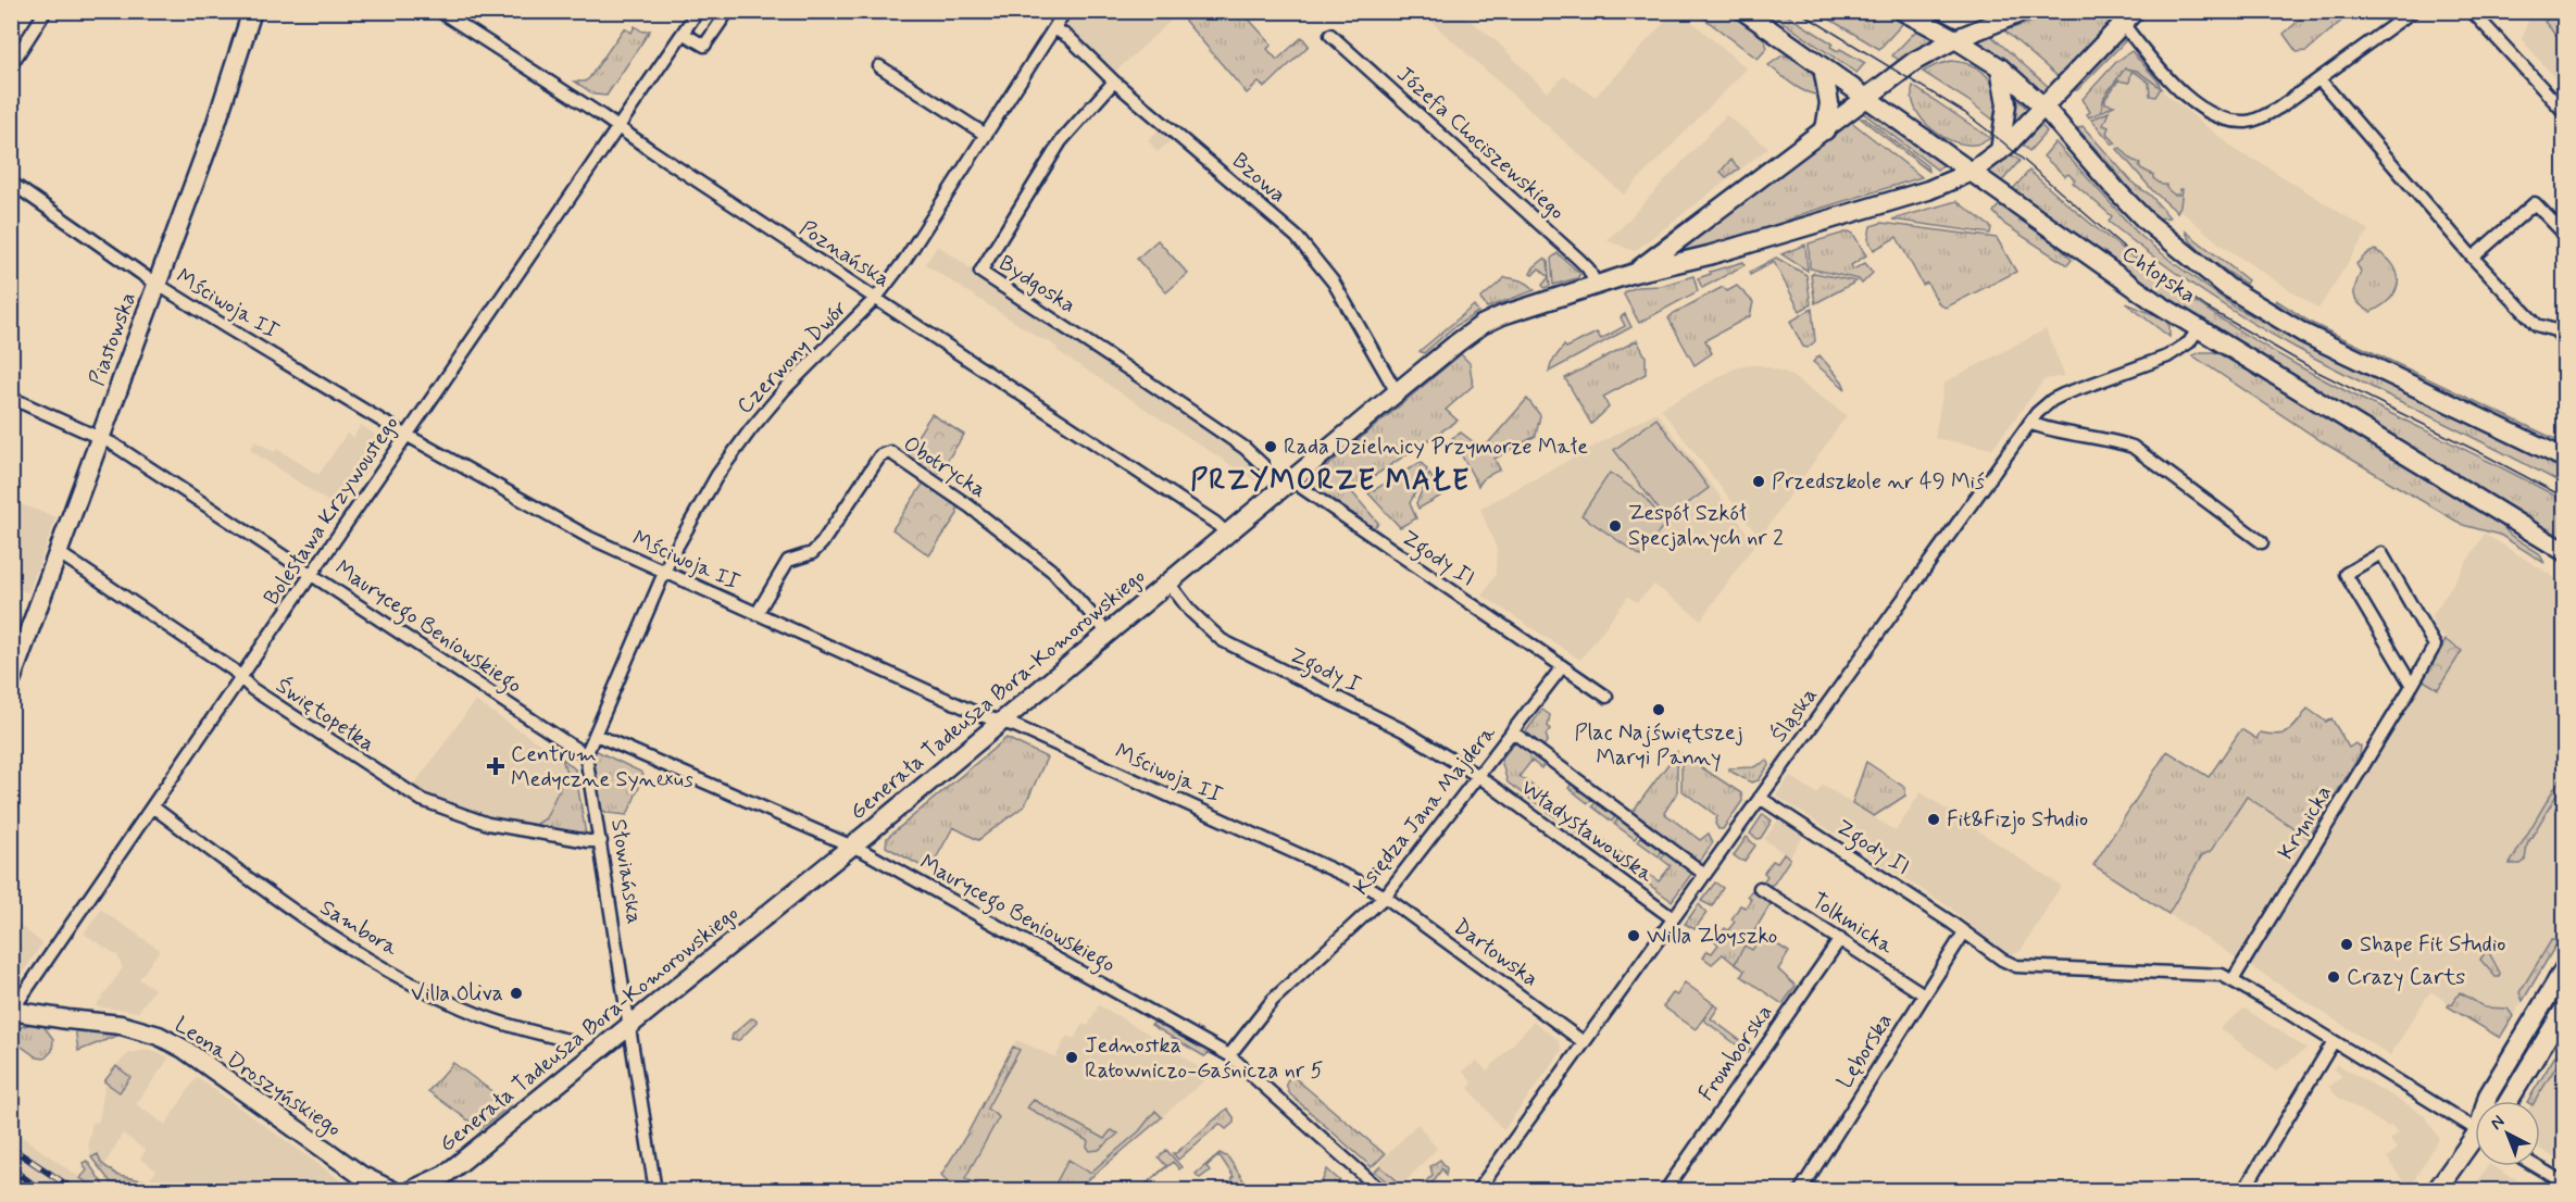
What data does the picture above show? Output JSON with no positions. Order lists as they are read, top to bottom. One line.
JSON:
{"streets":{"street":["Józefa Chociszewskiego","Bzowa","Poznańska","Chłopska","Bydgoska","Mściwoja II","Piastowska","Czerwony Dwór","Obotrycka","Bolesława Krzywoustego","Zgody II","Maurycego Beniowskiego","Zgody I","Generała Tadeusza Bora-Komorowskiego","Świętopełka","Śląska","Księdza Jana Majdera","Krynicka","Władysławowska","Słowiańska","Tolkmicka","Sambora","Darłowska","Lęborska","Fromborska","Leona Droszyńskiego"]},"crossings":[["Józefa Chociszewskiego","Generała Tadeusza Bora-Komorowskiego"],["Bzowa","Bydgoska"],["Bzowa","Czerwony Dwór"],["Bzowa","Generała Tadeusza Bora-Komorowskiego"],["Poznańska","Czerwony Dwór"],["Poznańska","Bolesława Krzywoustego"],["Poznańska","Generała Tadeusza Bora-Komorowskiego"],["Chłopska","Generała Tadeusza Bora-Komorowskiego"],["Chłopska","Śląska"],["Mściwoja II","Piastowska"],["Mściwoja II","Czerwony Dwór"],["Mściwoja II","Obotrycka"],["Mściwoja II","Bolesława Krzywoustego"],["Mściwoja II","Generała Tadeusza Bora-Komorowskiego"],["Mściwoja II","Księdza Jana Majdera"],["Mściwoja II","Darłowska"],["Piastowska","Maurycego Beniowskiego"],["Piastowska","Świętopełka"],["Obotrycka","Generała Tadeusza Bora-Komorowskiego"],["Bolesława Krzywoustego","Maurycego Beniowskiego"],["Bolesława Krzywoustego","Świętopełka"],["Bolesława Krzywoustego","Sambora"],["Bolesława Krzywoustego","Leona Droszyńskiego"],["Zgody II","Generała Tadeusza Bora-Komorowskiego"],["Zgody II","Śląska"],["Zgody II","Księdza Jana Majdera"],["Zgody II","Lęborska"],["Maurycego Beniowskiego","Generała Tadeusza Bora-Komorowskiego"],["Maurycego Beniowskiego","Księdza Jana Majdera"],["Maurycego Beniowskiego","Słowiańska"],["Zgody I","Generała Tadeusza Bora-Komorowskiego"],["Zgody I","Księdza Jana Majdera"],["Zgody I","Władysławowska"],["Generała Tadeusza Bora-Komorowskiego","Słowiańska"],["Świętopełka","Słowiańska"],["Śląska","Władysławowska"],["Śląska","Darłowska"],["Księdza Jana Majdera","Władysławowska"],["Księdza Jana Majdera","Darłowska"],["Tolkmicka","Lęborska"],["Tolkmicka","Fromborska"]],"districts":["PRZYMORZE MAŁE"],"places":{"other":["Rada Dzielnicy Przymorze Małe","Przedszkole nr 49 Miś","Zespół Szkół Specjalnych nr 2","Plac Najświętszej Maryi Panny","Fit&Fizjo Studio","Willa Zbyszko","Shape Fit Studio","Crazy Carts","Villa Oliva","Jednostka Ratowniczo-Gaśnicza nr 5"],"health":["Centrum Medyczne Synexus"]},"north":"top left"}
